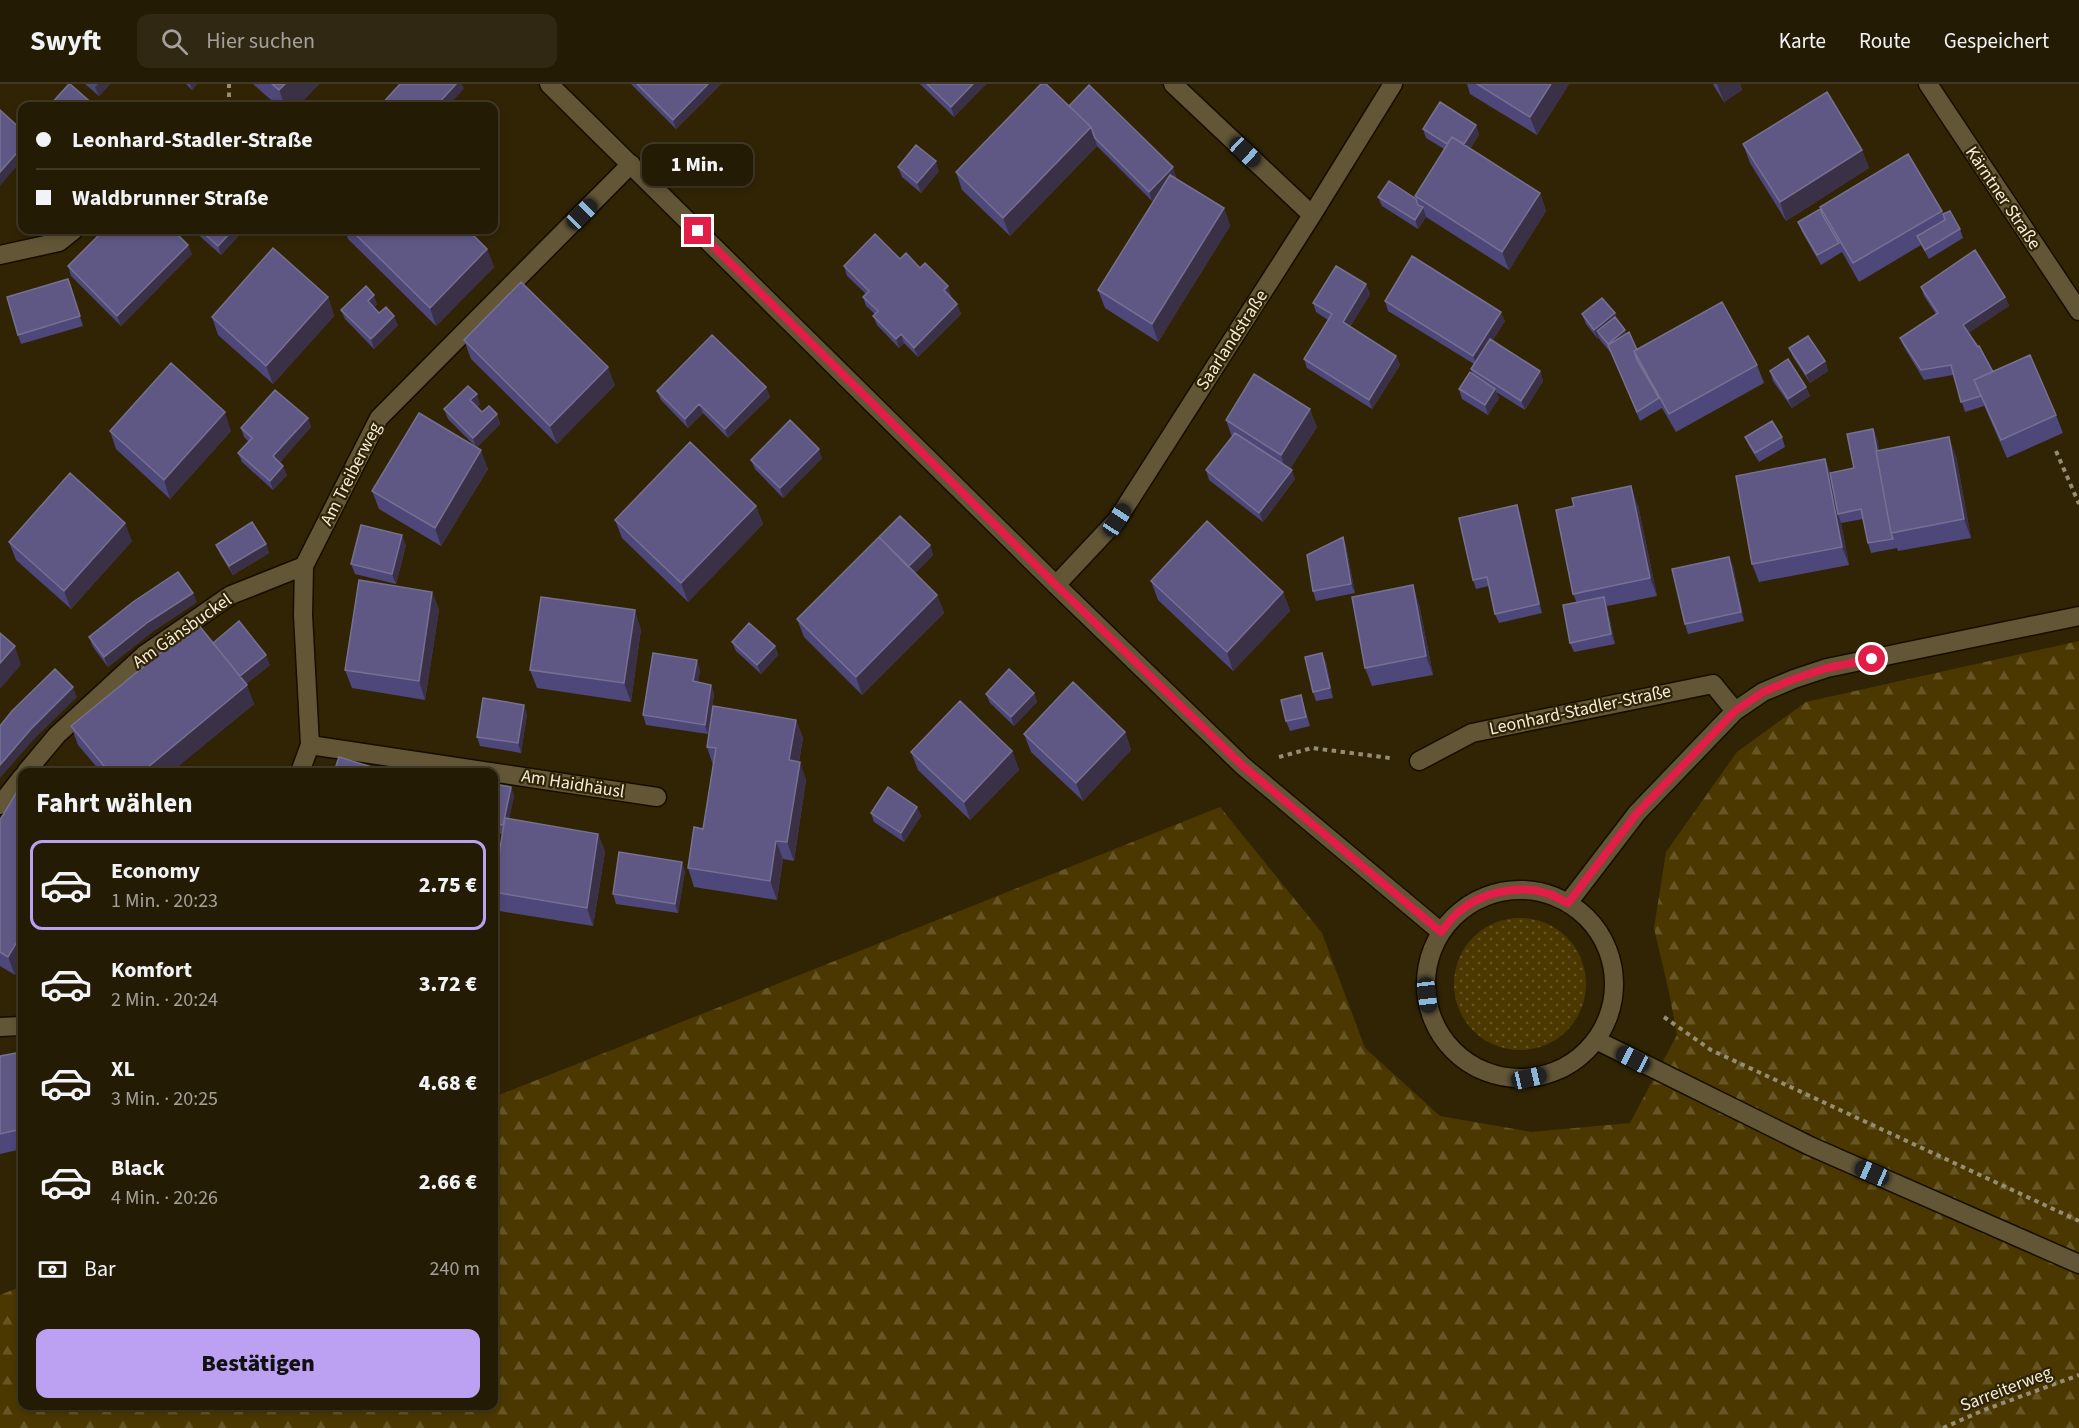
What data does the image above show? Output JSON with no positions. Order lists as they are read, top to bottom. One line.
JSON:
{"streets":{"street":["Kärntner Straße","Saarlandstraße","Am Treiberweg","Am Gänsbuckel","Leonhard-Stadler-Straße","Am Haidhäusl"],"path":["Sarreiterweg"]},"crossings":[["Am Treiberweg","Am Gänsbuckel"],["Am Treiberweg","Am Haidhäusl"]],"page":{"header":"Swyft","search":"Hier suchen","nav":["Karte","Route","Gespeichert"],"banner":["Leonhard-Stadler-Straße","Waldbrunner Straße"],"bubble":"1 Min.","heading":"Fahrt wählen","list":[{"name":"Economy","note":"1 Min. · 20:23","value":"2.75 €"},{"name":"Komfort","note":"2 Min. · 20:24","value":"3.72 €"},{"name":"XL","note":"3 Min. · 20:25","value":"4.68 €"},{"name":"Black","note":"4 Min. · 20:26","value":"2.66 €"}],"pay":["Bar","240 m"],"buttons":"Bestätigen"}}
